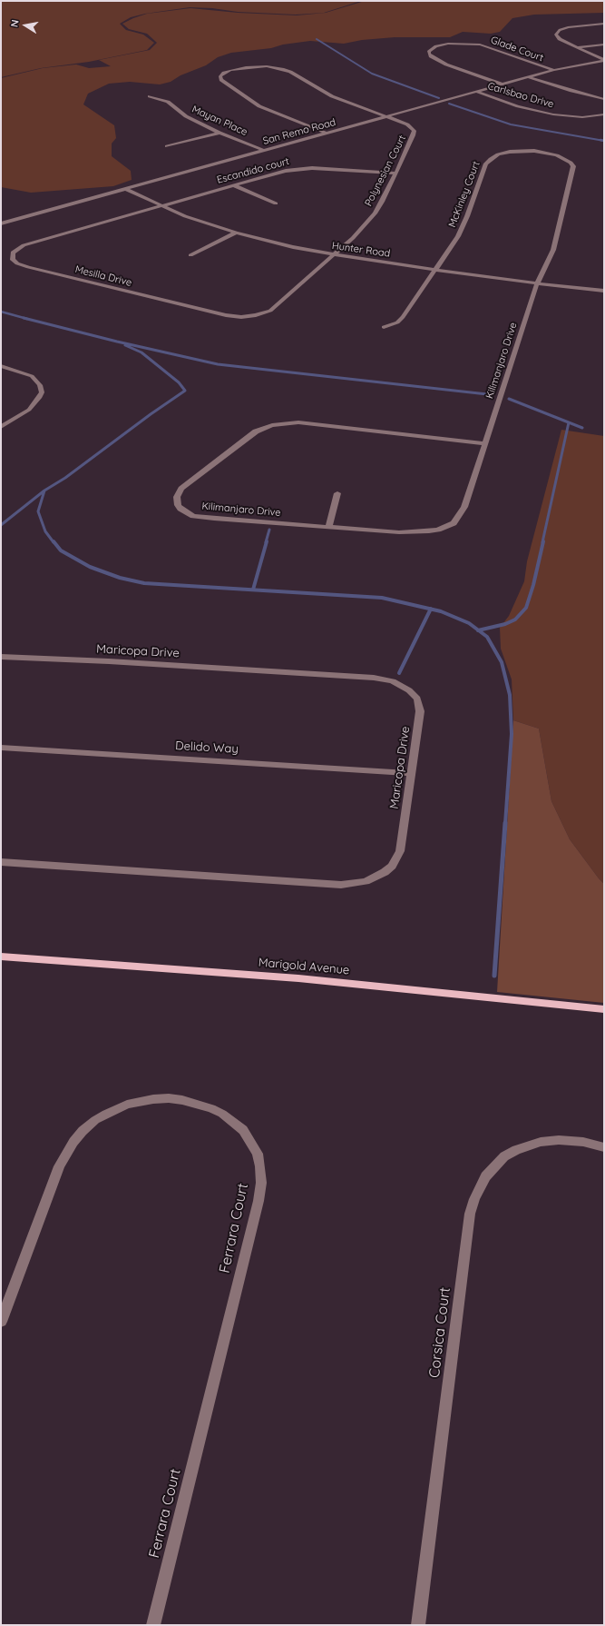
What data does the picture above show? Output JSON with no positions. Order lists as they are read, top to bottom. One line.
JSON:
{"streets":{"main road":["Marigold Avenue"],"street":["Glade Court","Carlsbao Drive","Mayan Place","San Remo Road","Escandido court","Polynesian Court","McKinley Court","Hunter Road","Mesilla Drive","Kilimanjaro Drive","Maricopa Drive","Delido Way","Ferrara Court","Corsica Court"]},"crossings":[["Glade Court","San Remo Road"],["Carlsbao Drive","San Remo Road"],["Mayan Place","San Remo Road"],["San Remo Road","Polynesian Court"],["San Remo Road","Hunter Road"],["Escandido court","Polynesian Court"],["Escandido court","Hunter Road"],["Escandido court","Mesilla Drive"],["Polynesian Court","Hunter Road"],["Polynesian Court","Mesilla Drive"],["McKinley Court","Hunter Road"],["McKinley Court","Kilimanjaro Drive"],["Hunter Road","Mesilla Drive"],["Hunter Road","Kilimanjaro Drive"],["Maricopa Drive","Delido Way"]],"north":"left"}
